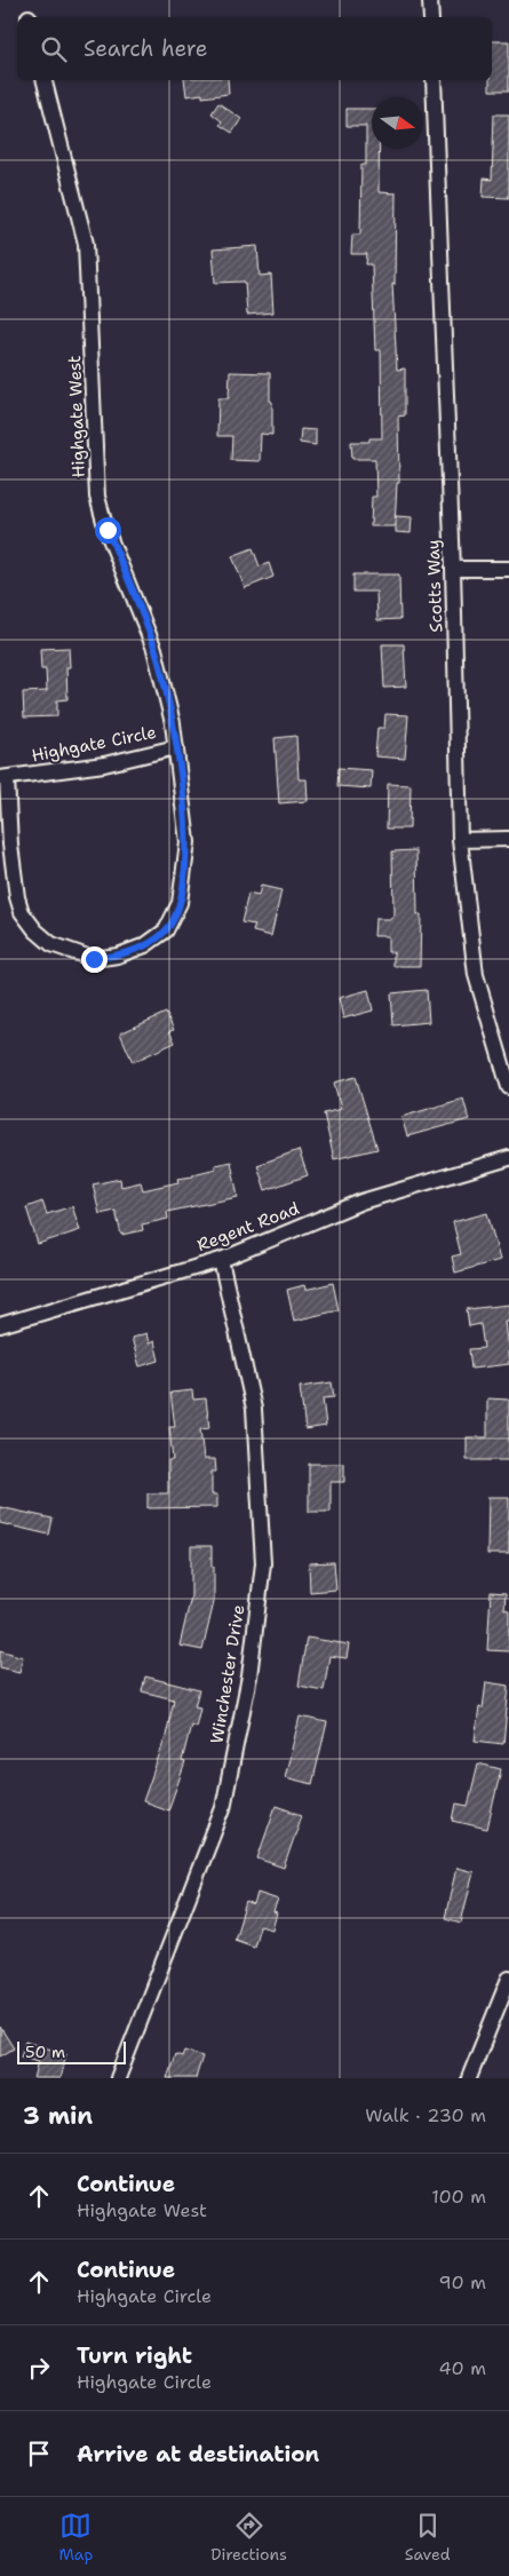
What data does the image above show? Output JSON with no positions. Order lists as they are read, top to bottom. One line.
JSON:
{"streets":{"street":["Highgate West","Scotts Way","Highgate Circle","Regent Road","Winchester Drive"]},"crossings":[["Highgate West","Highgate Circle"],["Regent Road","Winchester Drive"]],"scale_bar":"50 m","north":"right","page":{"search":"Search here","scale":"50 m","heading":["3 min","Walk · 230 m"],"list":[["Continue","Highgate West","100 m"],["Continue","Highgate Circle","90 m"],["Turn right","Highgate Circle","40 m"],"Arrive at destination"],"nav":["Map","Directions","Saved"]}}
